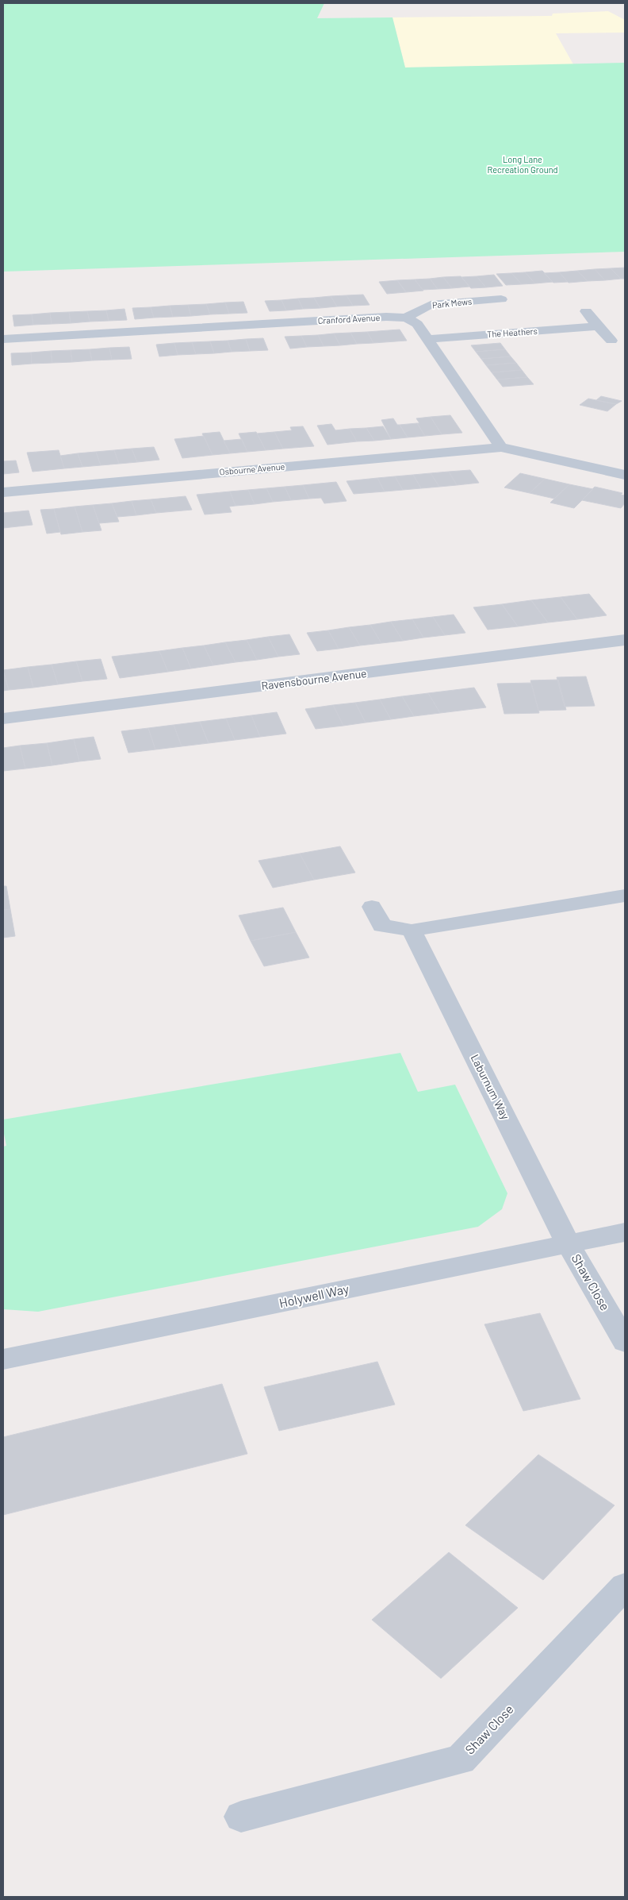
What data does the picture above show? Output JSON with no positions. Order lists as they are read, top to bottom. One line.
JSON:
{"streets":{"street":["Park Mews","Cranford Avenue","The Heathers","Osbourne Avenue","Ravensbourne Avenue","Laburnum Way","Shaw Close","Holywell Way"]},"crossings":[["Park Mews","Cranford Avenue"],["Laburnum Way","Shaw Close"],["Laburnum Way","Holywell Way"],["Shaw Close","Holywell Way"]],"parks":["Long Lane Recreation Ground"]}
